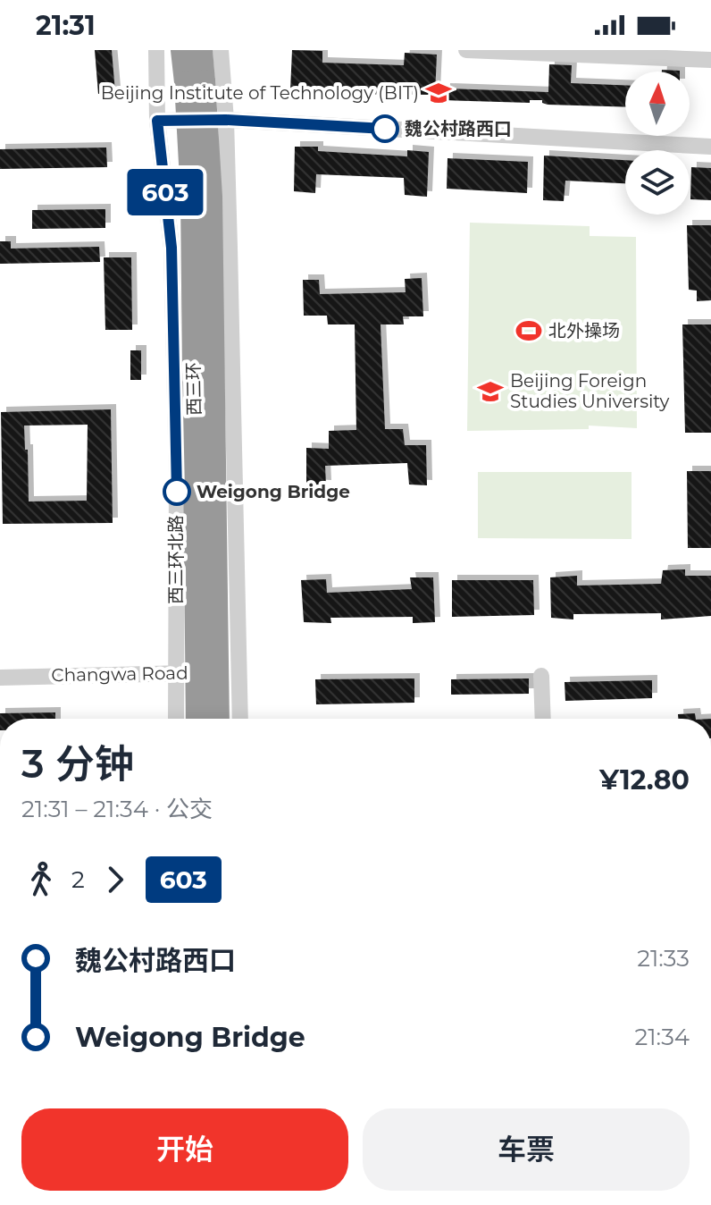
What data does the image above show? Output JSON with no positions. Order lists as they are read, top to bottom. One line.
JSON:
{"streets":{"highway":["西三环"],"street":["西三环北路","Changwa Road"]},"crossings":[["西三环北路","Changwa Road"]],"places":{"school or university":["Beijing Institute of Technology (BIT)","Beijing Foreign Studies University"],"other":["魏公村路西口","Weigong Bridge"],"sports":["北外操场"]},"lines":["bus line 603"],"north":"top","page":{"status":"21:31","on_map":"603","heading":["3 分钟","21:31 – 21:34 · 公交","¥12.80"],"legs":["2","603"],"list":[{"name":"魏公村路西口","value":"21:33"},{"name":"Weigong Bridge","value":"21:34"}],"buttons":["开始","车票"]}}
